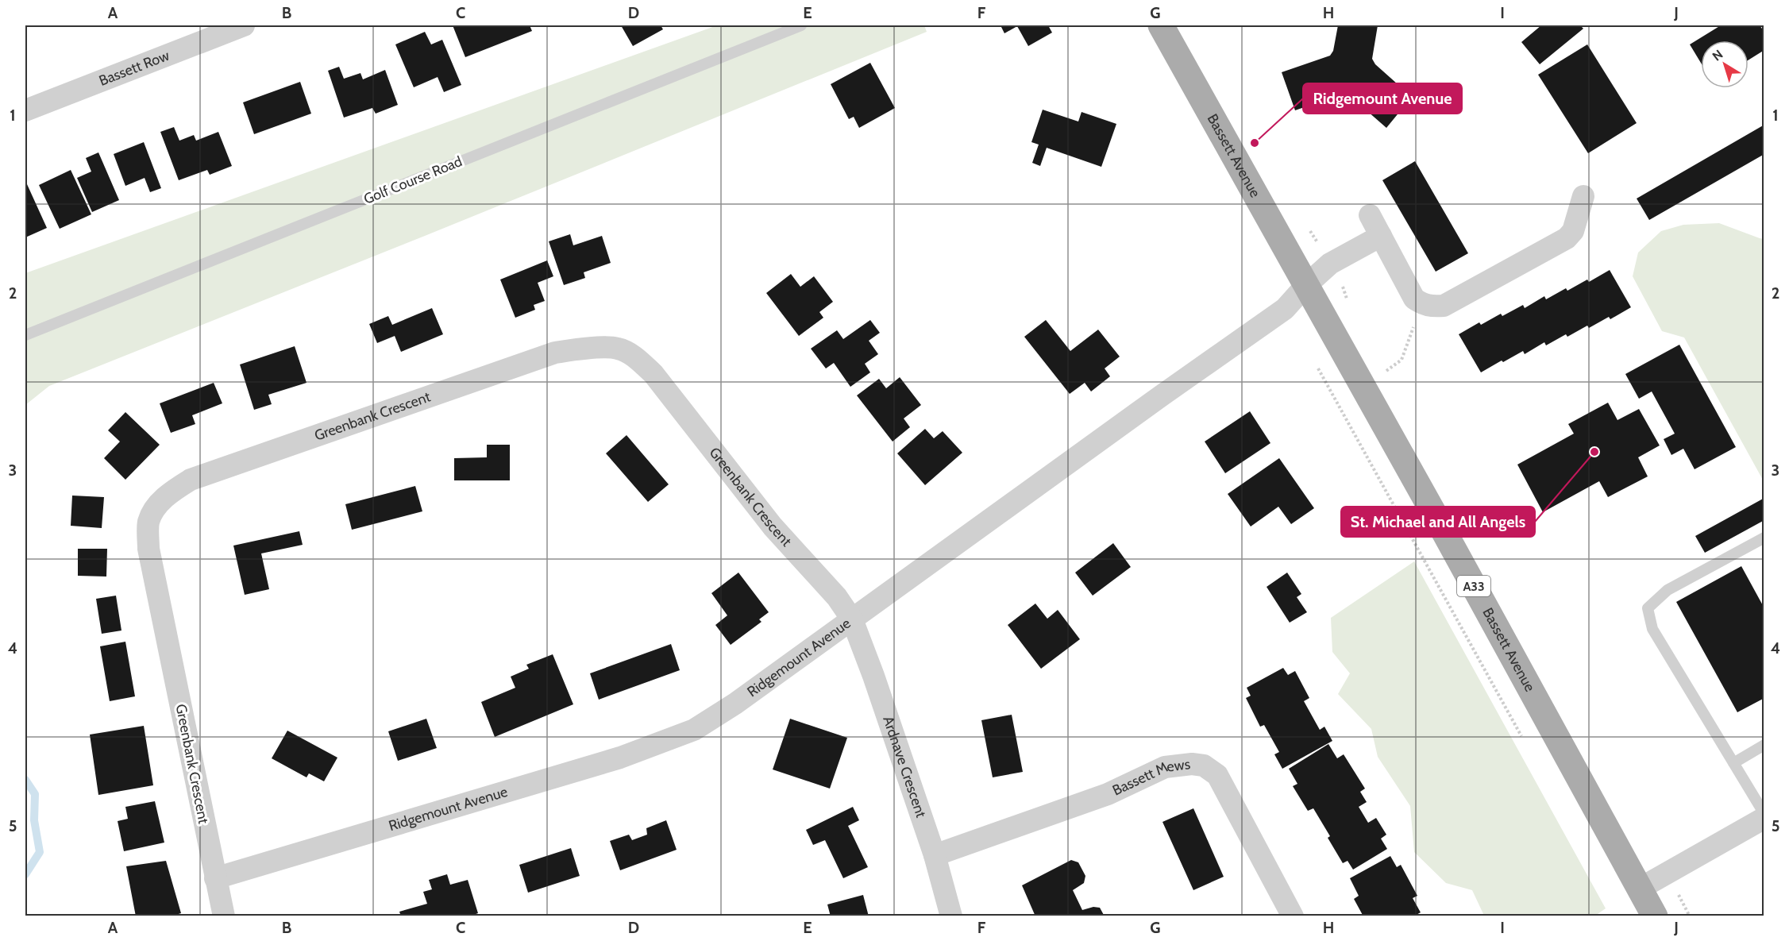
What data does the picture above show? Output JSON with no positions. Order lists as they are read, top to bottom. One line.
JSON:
{"streets":{"main road":["Bassett Avenue","A33"],"street":["Bassett Row","Greenbank Crescent","Ridgemount Avenue","Ardnave Crescent","Bassett Mews"],"lane":["Golf Course Road"]},"crossings":[["Bassett Avenue","Ridgemount Avenue"],["Greenbank Crescent","Ridgemount Avenue"],["Greenbank Crescent","Ardnave Crescent"],["Ridgemount Avenue","Ardnave Crescent"],["Ardnave Crescent","Bassett Mews"]],"places":["Ridgemount Avenue","St. Michael and All Angels"],"north":"top left","grid":{"columns":["A","B","C","D","E","F","G","H","I","J"],"rows":["1","2","3","4","5"]}}
